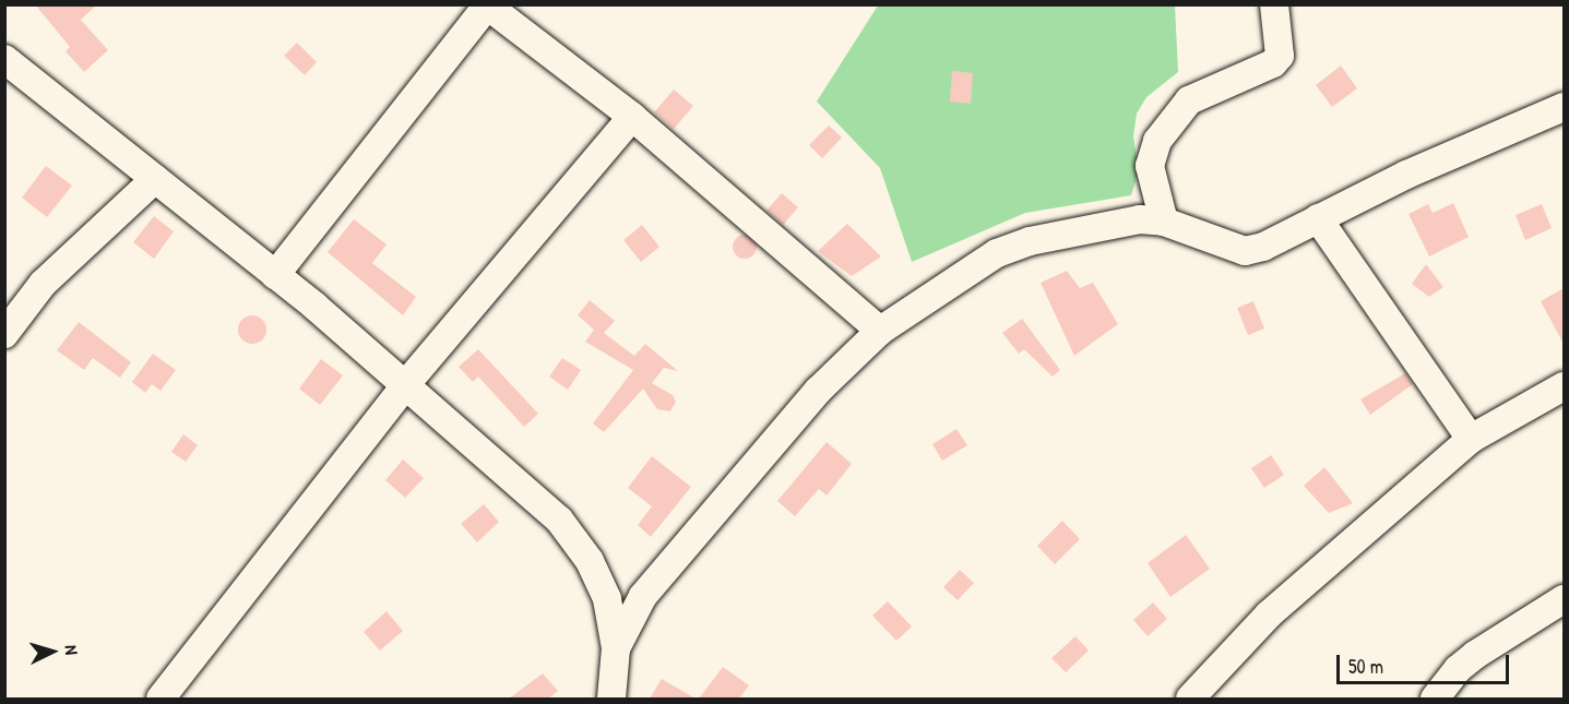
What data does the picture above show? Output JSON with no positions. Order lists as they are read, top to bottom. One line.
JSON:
{"scale_bar":"50 m","north":"right"}
